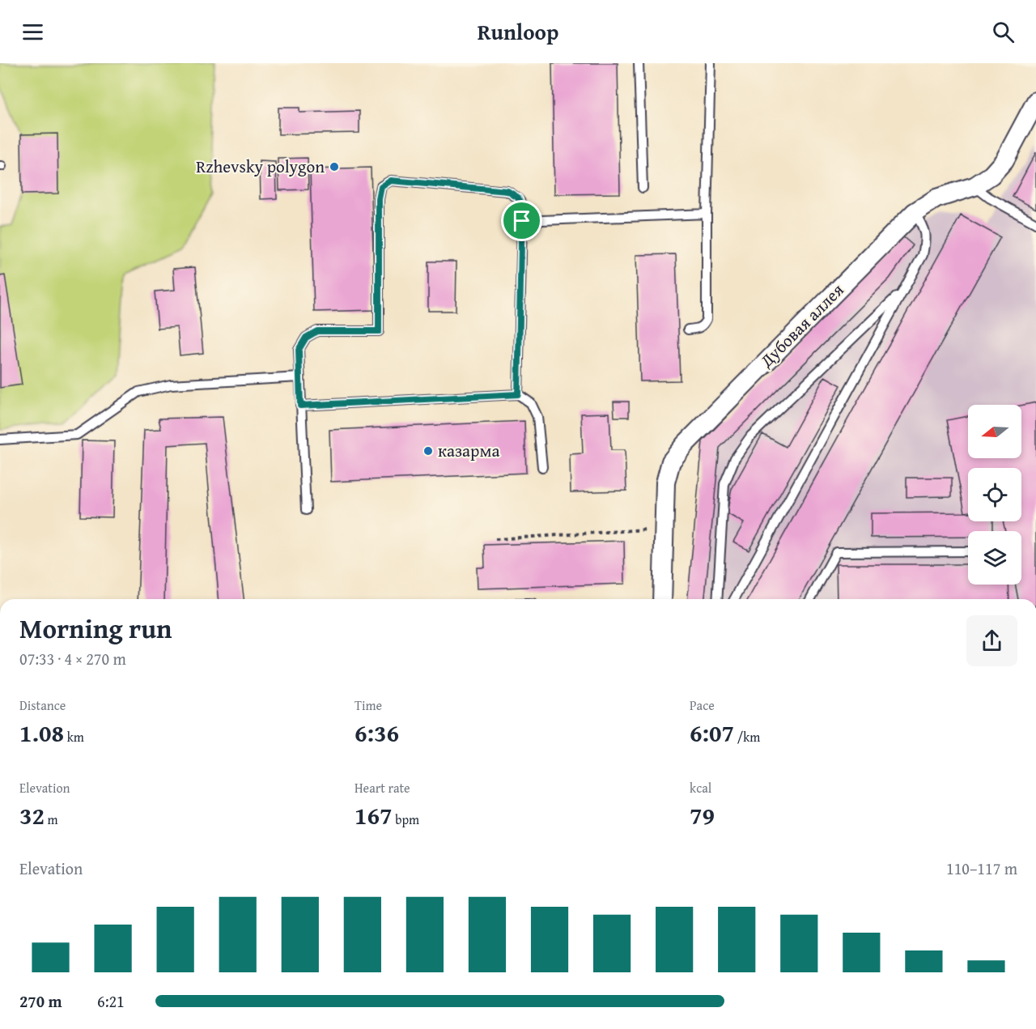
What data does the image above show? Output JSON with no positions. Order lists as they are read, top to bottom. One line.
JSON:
{"streets":{"street":["Дубовая аллея"]},"places":["Rzhevsky polygon","казарма"],"north":"left","page":{"header":"Runloop","heading":["Morning run","07:33 · 4 × 270 m"],"stats":[["Distance","1.08 km"],["Time","6:36"],["Pace","6:07 /km"],["Elevation","32 m"],["Heart rate","167 bpm"],["kcal","79"]],"chart":["Elevation","110–117 m"],"list":[{"name":"270 m","note":"6:21"}]}}
